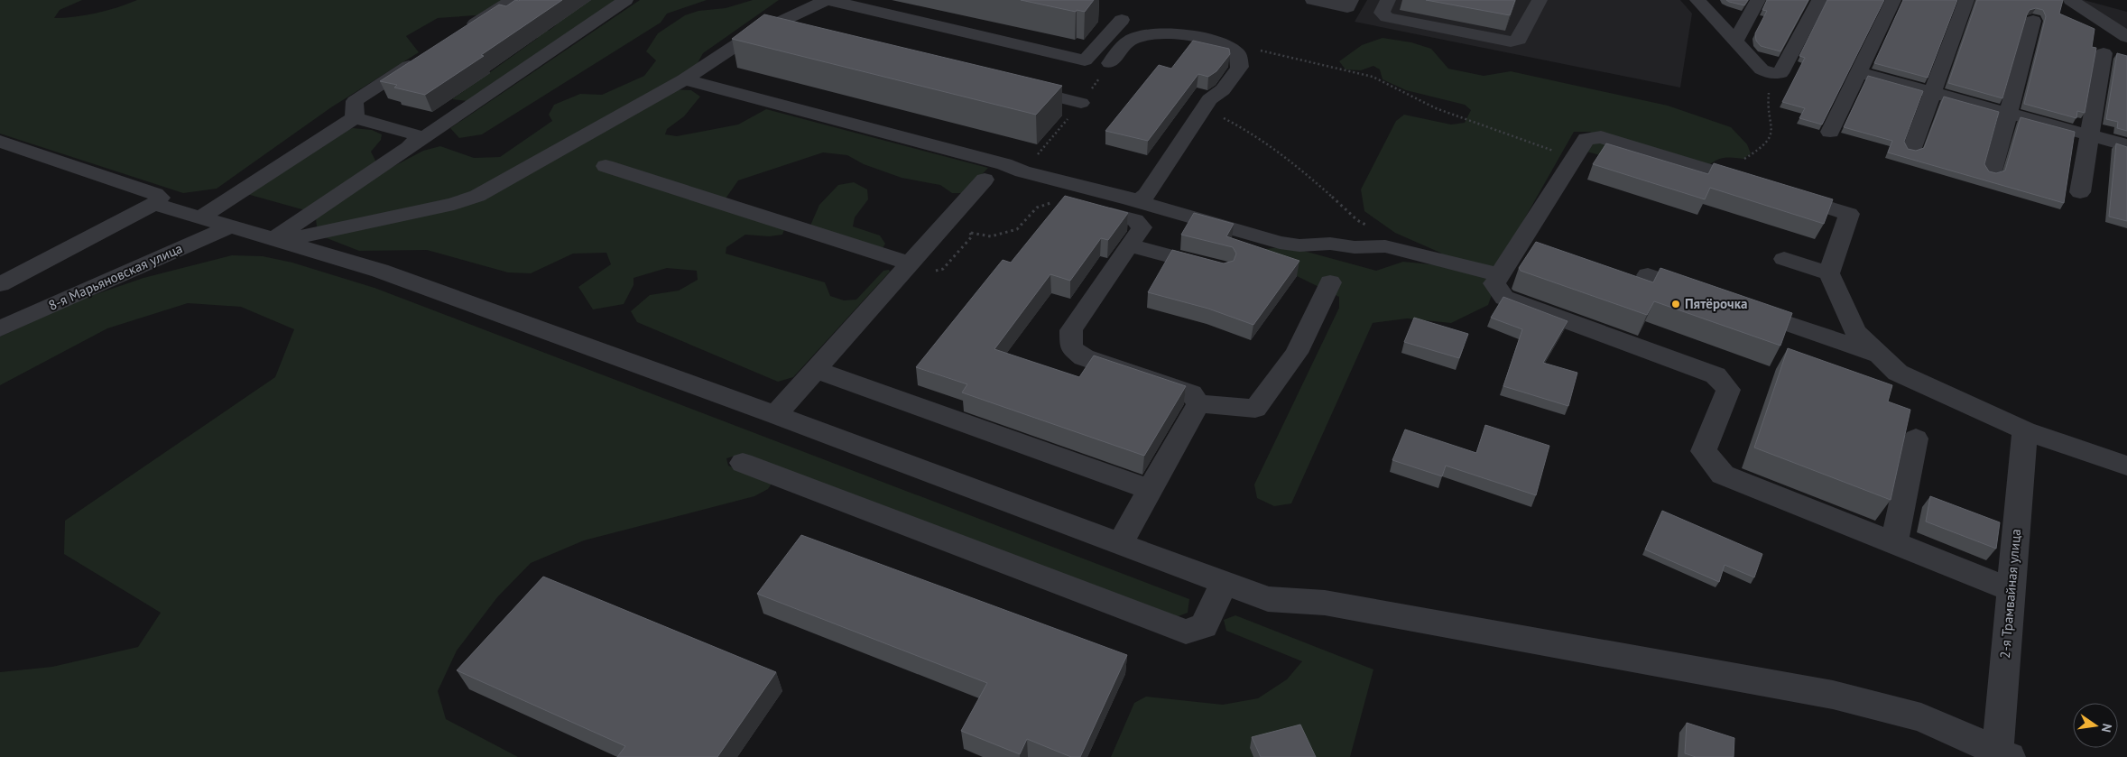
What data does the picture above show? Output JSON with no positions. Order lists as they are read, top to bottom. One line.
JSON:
{"streets":{"street":["8-я Марьяновская улица","2-я Трамвайная улица"]},"places":["Пятёрочка"],"north":"right"}
